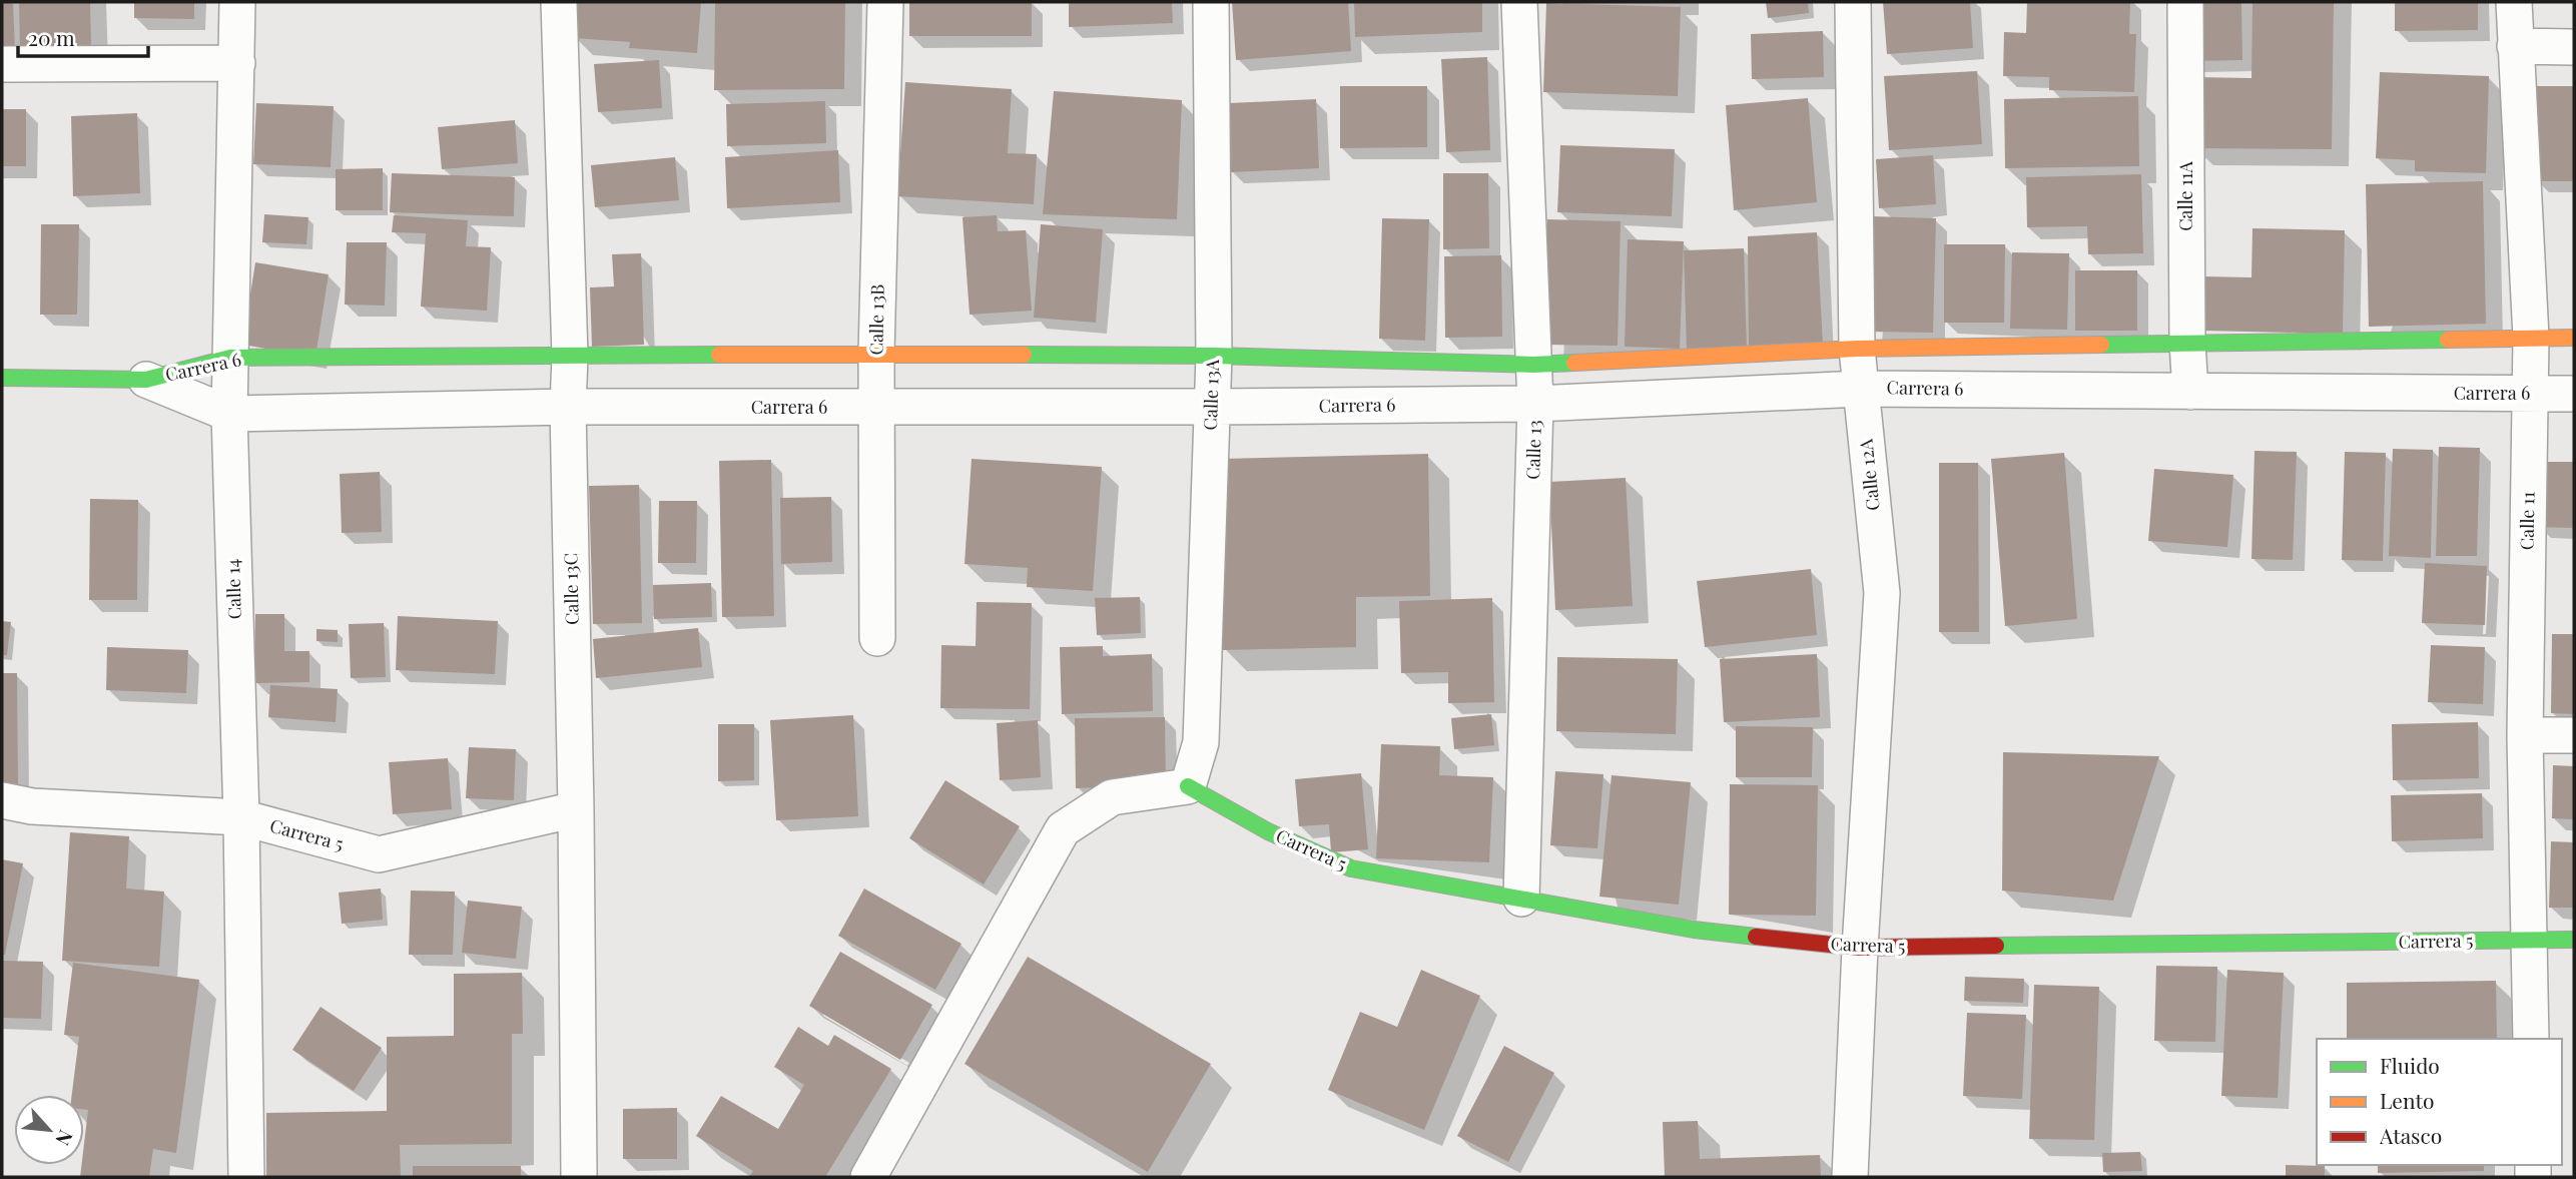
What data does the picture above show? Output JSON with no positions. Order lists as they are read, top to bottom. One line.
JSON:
{"streets":{"street":["Calle 11A","Calle 13B","Carrera 6","Calle 13A","Calle 13","Calle 12A","Calle 11","Calle 14","Calle 13C","Carrera 5"]},"crossings":[["Calle 11A","Carrera 6"],["Calle 13B","Carrera 6"],["Carrera 6","Calle 13A"],["Carrera 6","Calle 13"],["Carrera 6","Calle 12A"],["Carrera 6","Calle 11"],["Carrera 6","Calle 14"],["Carrera 6","Calle 13C"],["Calle 13A","Carrera 5"],["Calle 13","Carrera 5"],["Calle 12A","Carrera 5"],["Calle 11","Carrera 5"],["Calle 14","Carrera 5"],["Calle 13C","Carrera 5"]],"legend":["Fluido","Lento","Atasco"],"scale_bar":"20 m","north":"bottom right"}
